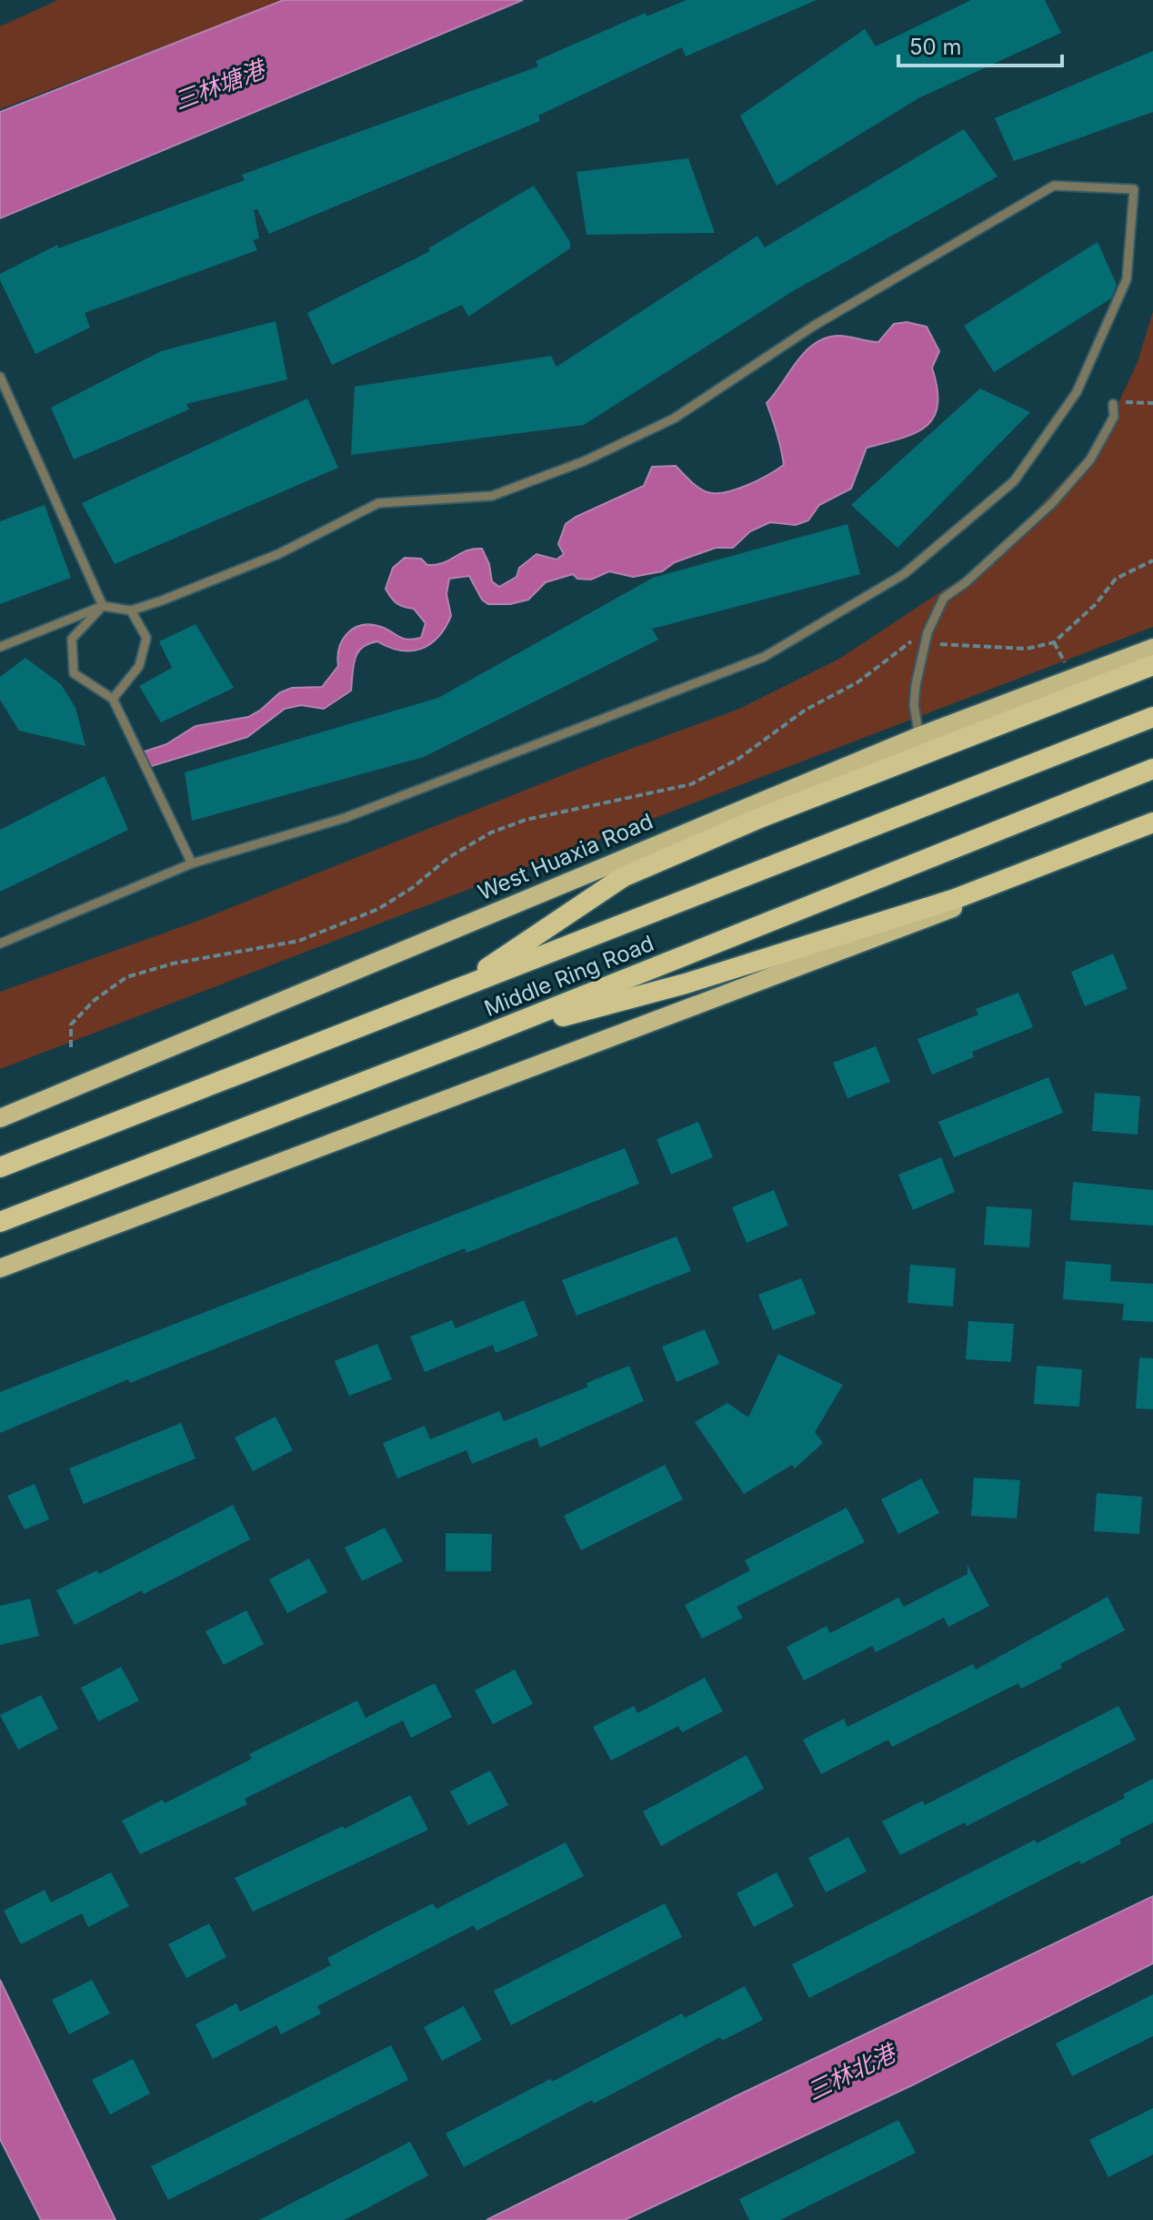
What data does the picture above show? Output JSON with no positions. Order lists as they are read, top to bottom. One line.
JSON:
{"streets":{"highway":["Middle Ring Road"],"main road":["West Huaxia Road"]},"water":["三林塘港","三林北港"],"scale_bar":"50 m"}
